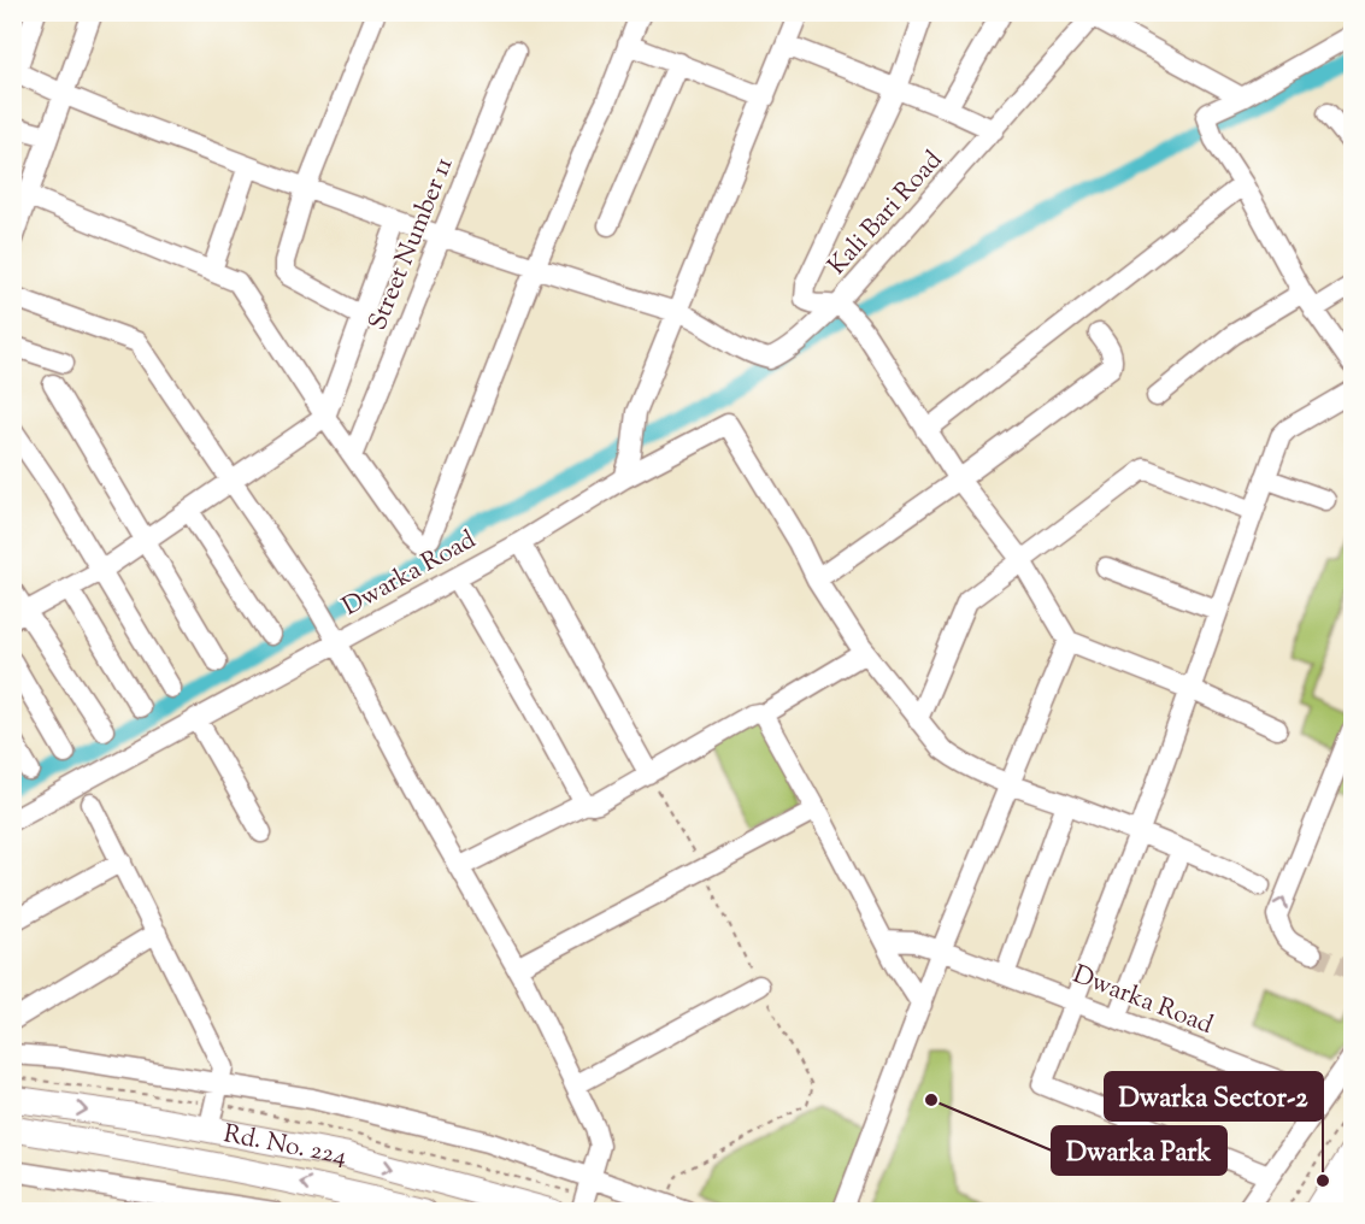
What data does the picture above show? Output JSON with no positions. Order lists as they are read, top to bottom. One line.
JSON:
{"streets":{"main road":["Rd. No. 224"],"street":["Kali Bari Road","Street Number 11","Dwarka Road"]},"places":["Dwarka Park","Dwarka Sector-2"]}
